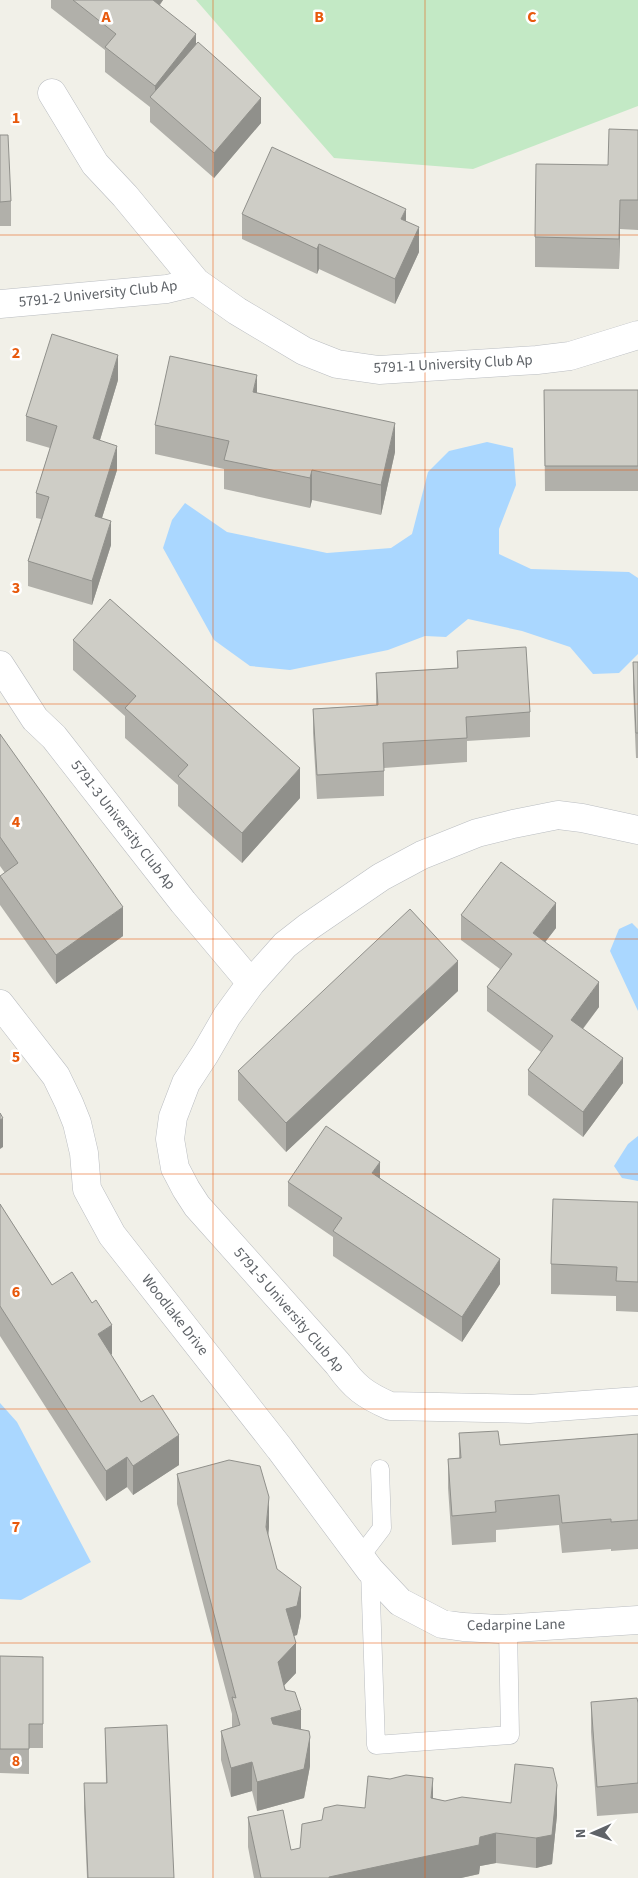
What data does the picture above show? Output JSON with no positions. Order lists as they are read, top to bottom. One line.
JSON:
{"streets":{"street":["5791-2 University Club Ap","5791-1 University Club Ap","5791-3 University Club Ap","5791-5 University Club Ap","Woodlake Drive","Cedarpine Lane"]},"crossings":[["5791-2 University Club Ap","5791-1 University Club Ap"],["5791-3 University Club Ap","5791-5 University Club Ap"],["Woodlake Drive","Cedarpine Lane"]],"north":"left","grid":{"columns":["A","B","C"],"rows":["1","2","3","4","5","6","7","8"]}}
